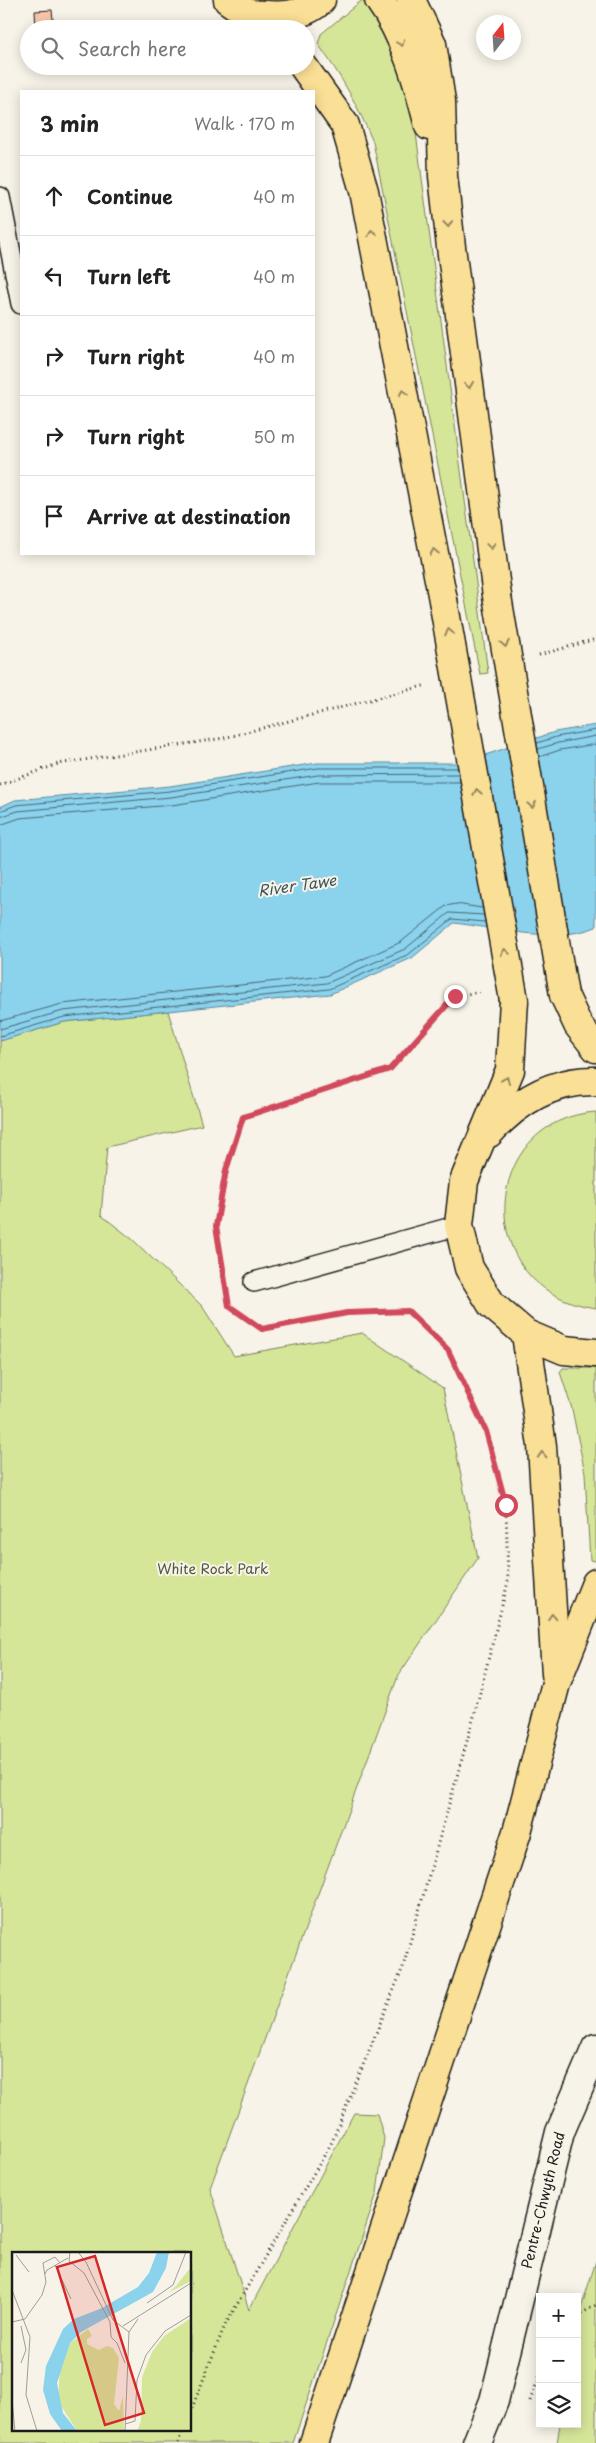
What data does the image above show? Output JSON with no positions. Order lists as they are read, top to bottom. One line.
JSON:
{"streets":{"main road":["Pentre-Chwyth Road"]},"water":["River Tawe"],"parks":["White Rock Park"],"north":"top","page":{"search":"Search here","heading":["3 min","Walk · 170 m"],"list":[["Continue","40 m"],["Turn left","40 m"],["Turn right","40 m"],["Turn right","50 m"],"Arrive at destination"],"map_buttons":["+","−"]}}
